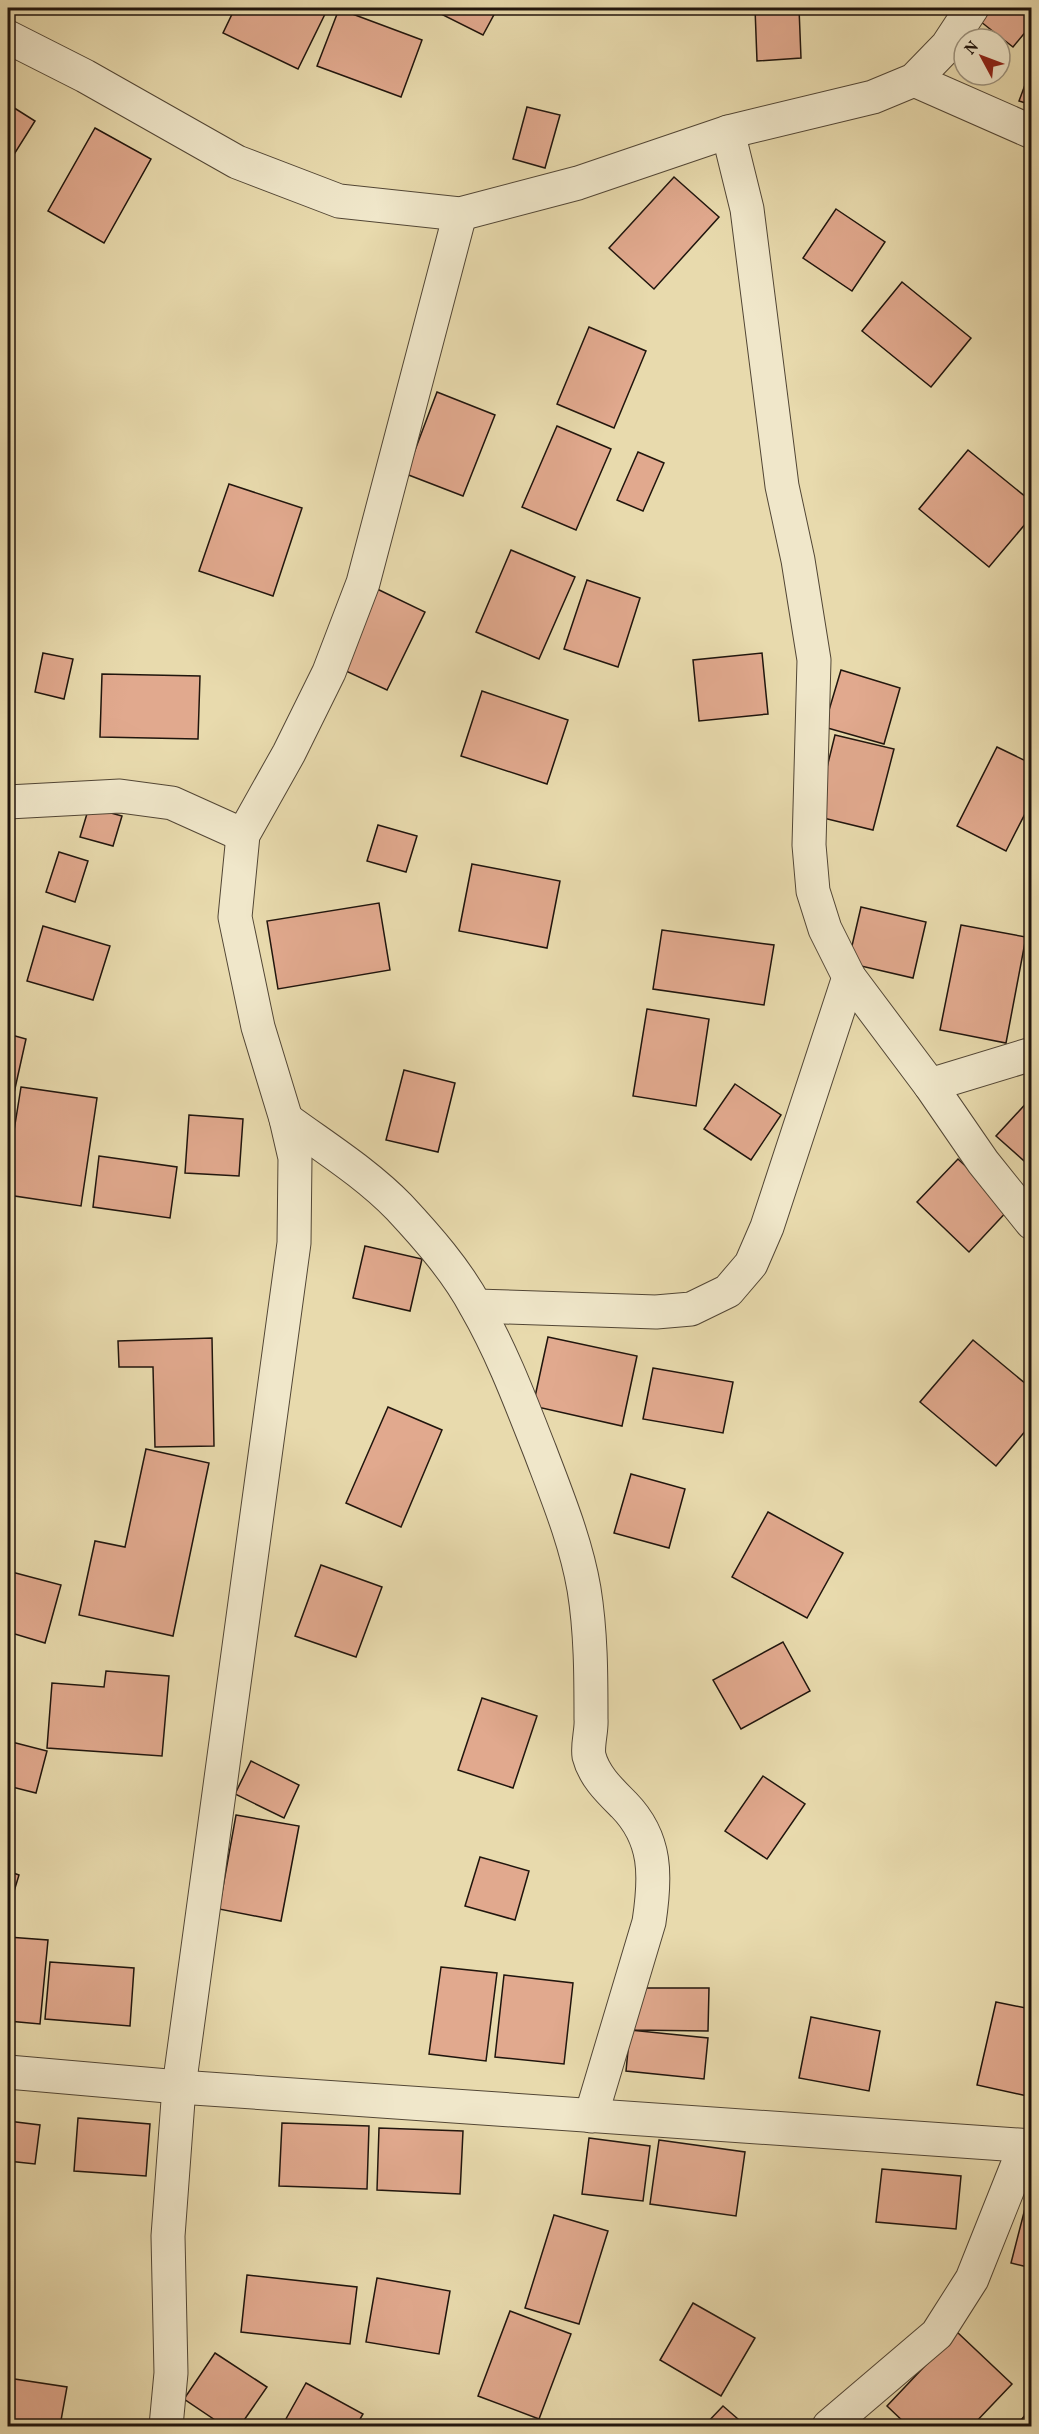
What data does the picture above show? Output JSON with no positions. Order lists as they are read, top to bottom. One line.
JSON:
{"north":"top left"}
